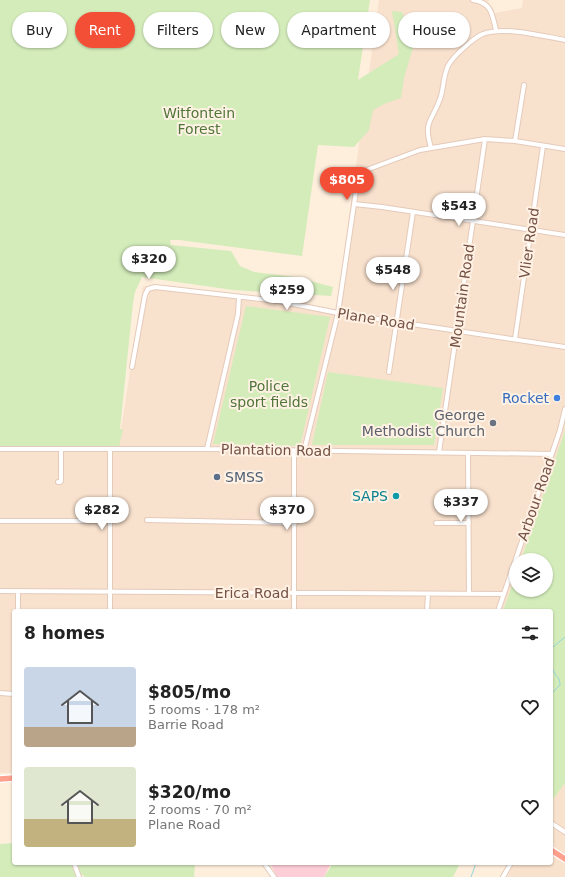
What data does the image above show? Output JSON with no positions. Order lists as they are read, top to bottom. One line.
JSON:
{"streets":{"street":["Vlier Road","Mountain Road","Plane Road","Plantation Road","Arbour Road","Erica Road"]},"crossings":[["Vlier Road","Plane Road"],["Mountain Road","Plane Road"],["Mountain Road","Plantation Road"],["Plantation Road","Arbour Road"],["Arbour Road","Erica Road"]],"parks":["Witfontein Forest","Police sport fields"],"places":["Rocket","George Methodist Church","SMSS","SAPS"],"page":{"chip":["Buy","Rent","Filters","New","Apartment","House"],"price":["$805","$543","$320","$548","$259","$337","$282","$370"],"heading":"8 homes","list":[{"name":"$805/mo","note":"5 rooms · 178 m² · Barrie Road"},{"name":"$320/mo","note":"2 rooms · 70 m² · Plane Road"}]}}
